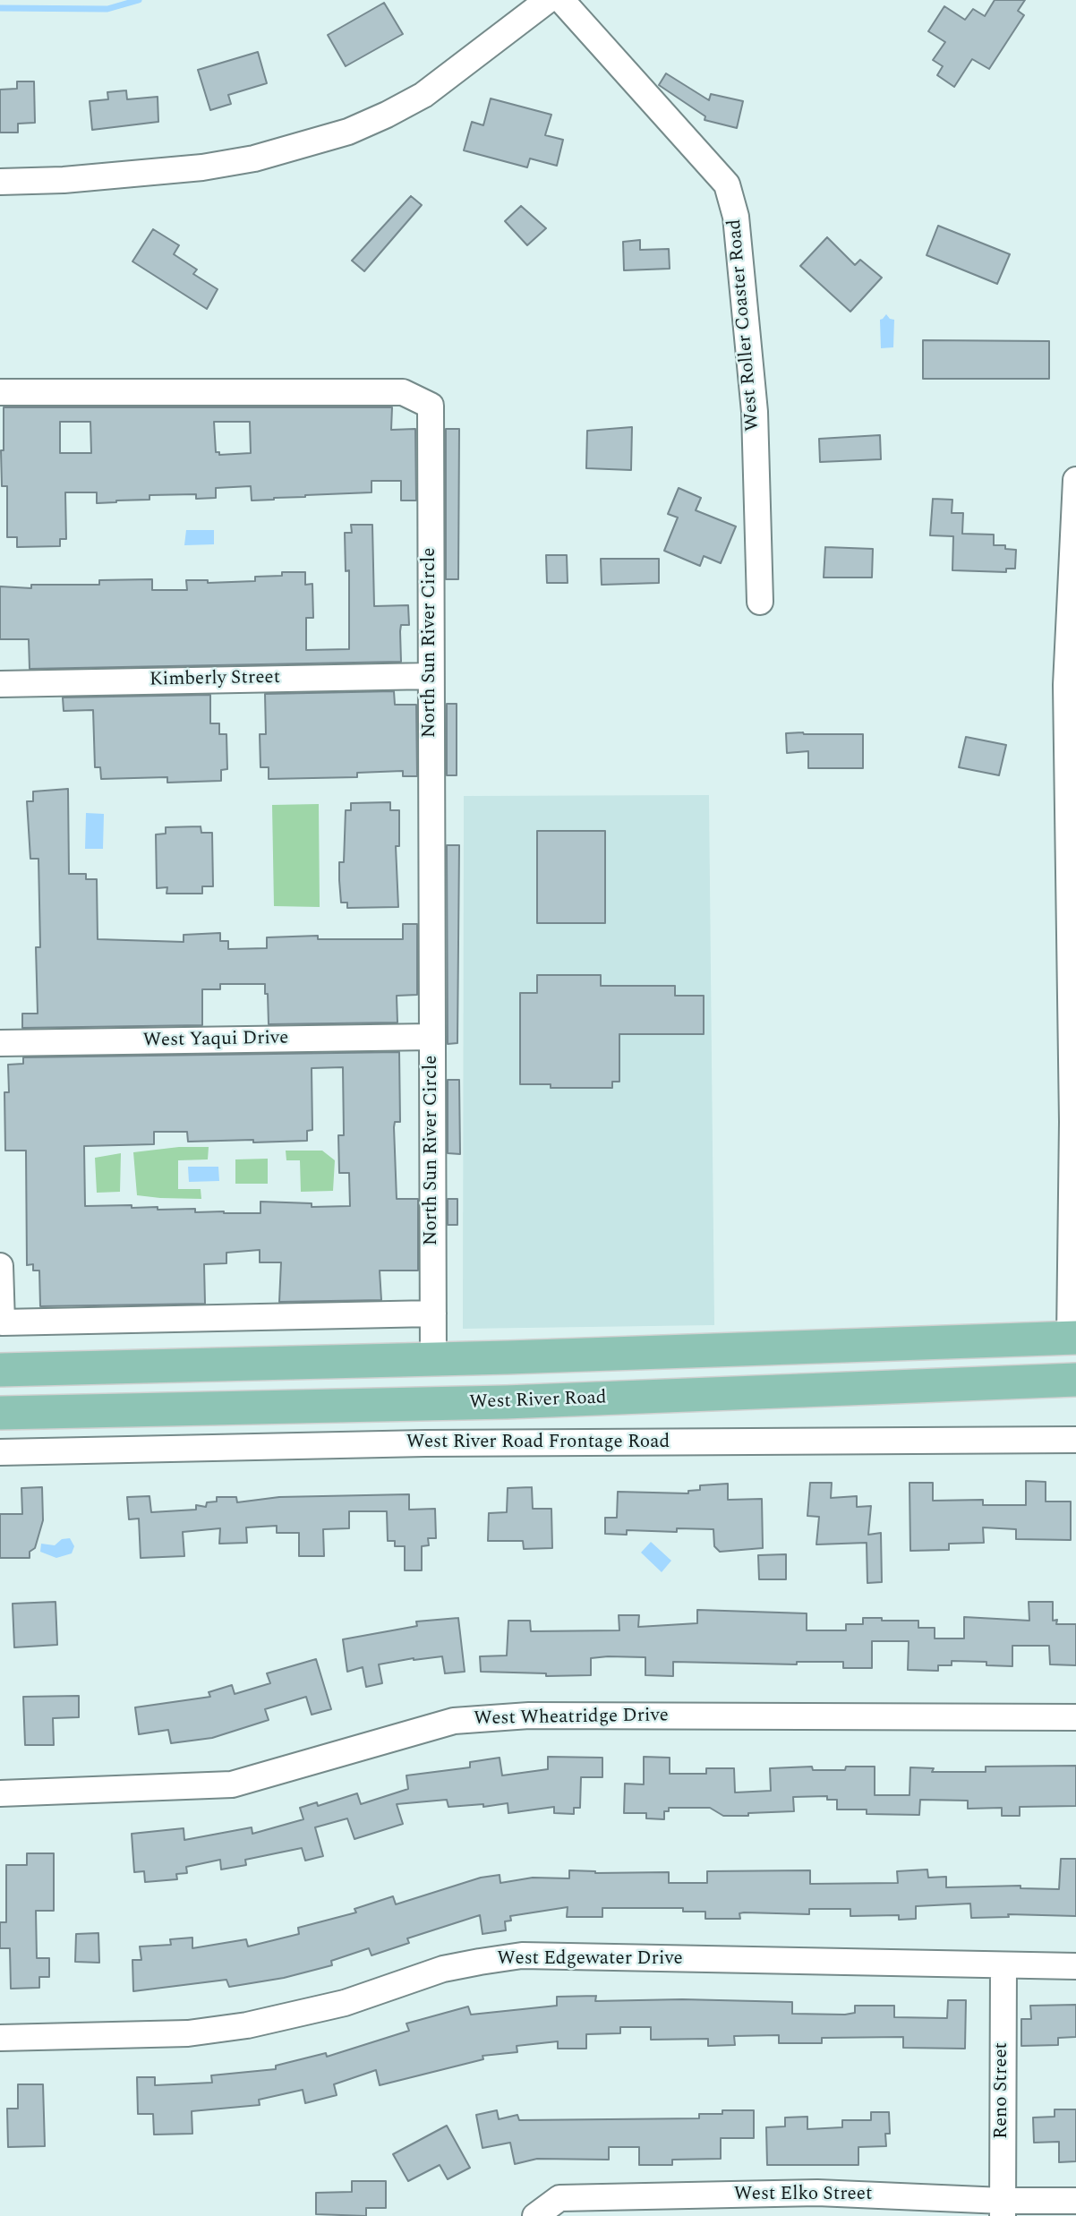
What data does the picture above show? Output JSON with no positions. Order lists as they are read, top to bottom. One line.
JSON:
{"streets":{"main road":["West River Road"],"street":["West Roller Coaster Road","North Sun River Circle","Kimberly Street","West Yaqui Drive","West River Road Frontage Road","West Wheatridge Drive","West Edgewater Drive","Reno Street","West Elko Street"]},"crossings":[["North Sun River Circle","Kimberly Street"],["North Sun River Circle","West Yaqui Drive"],["West Edgewater Drive","Reno Street"],["Reno Street","West Elko Street"]]}
